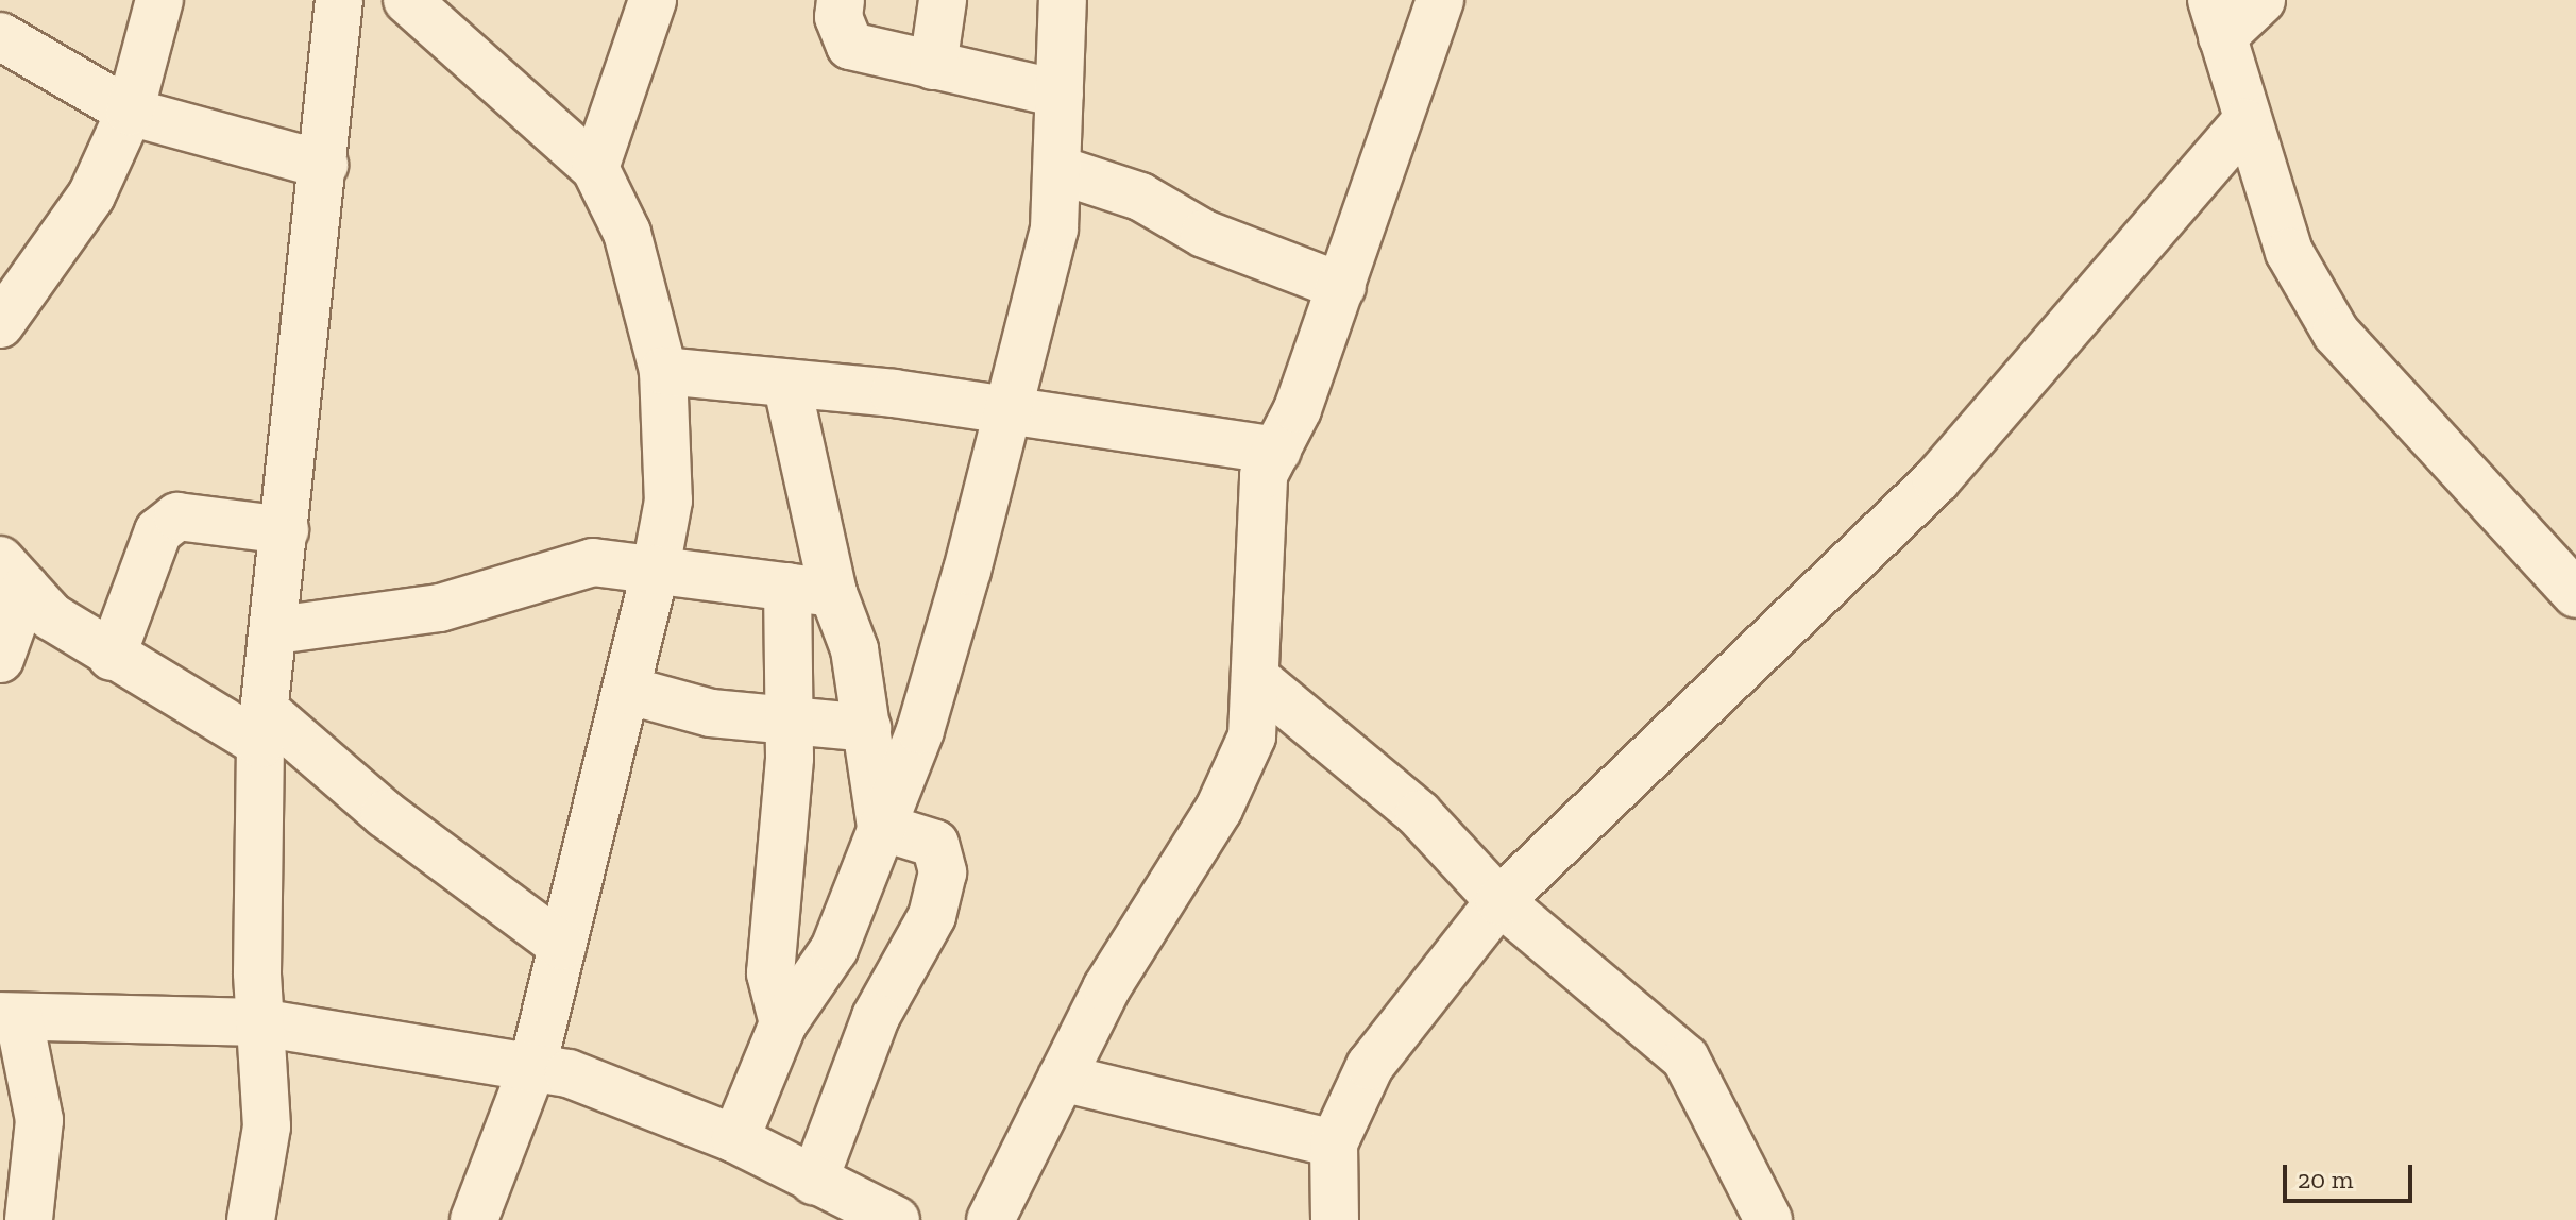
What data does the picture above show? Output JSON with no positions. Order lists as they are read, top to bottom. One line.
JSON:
{"scale_bar":"20 m"}
